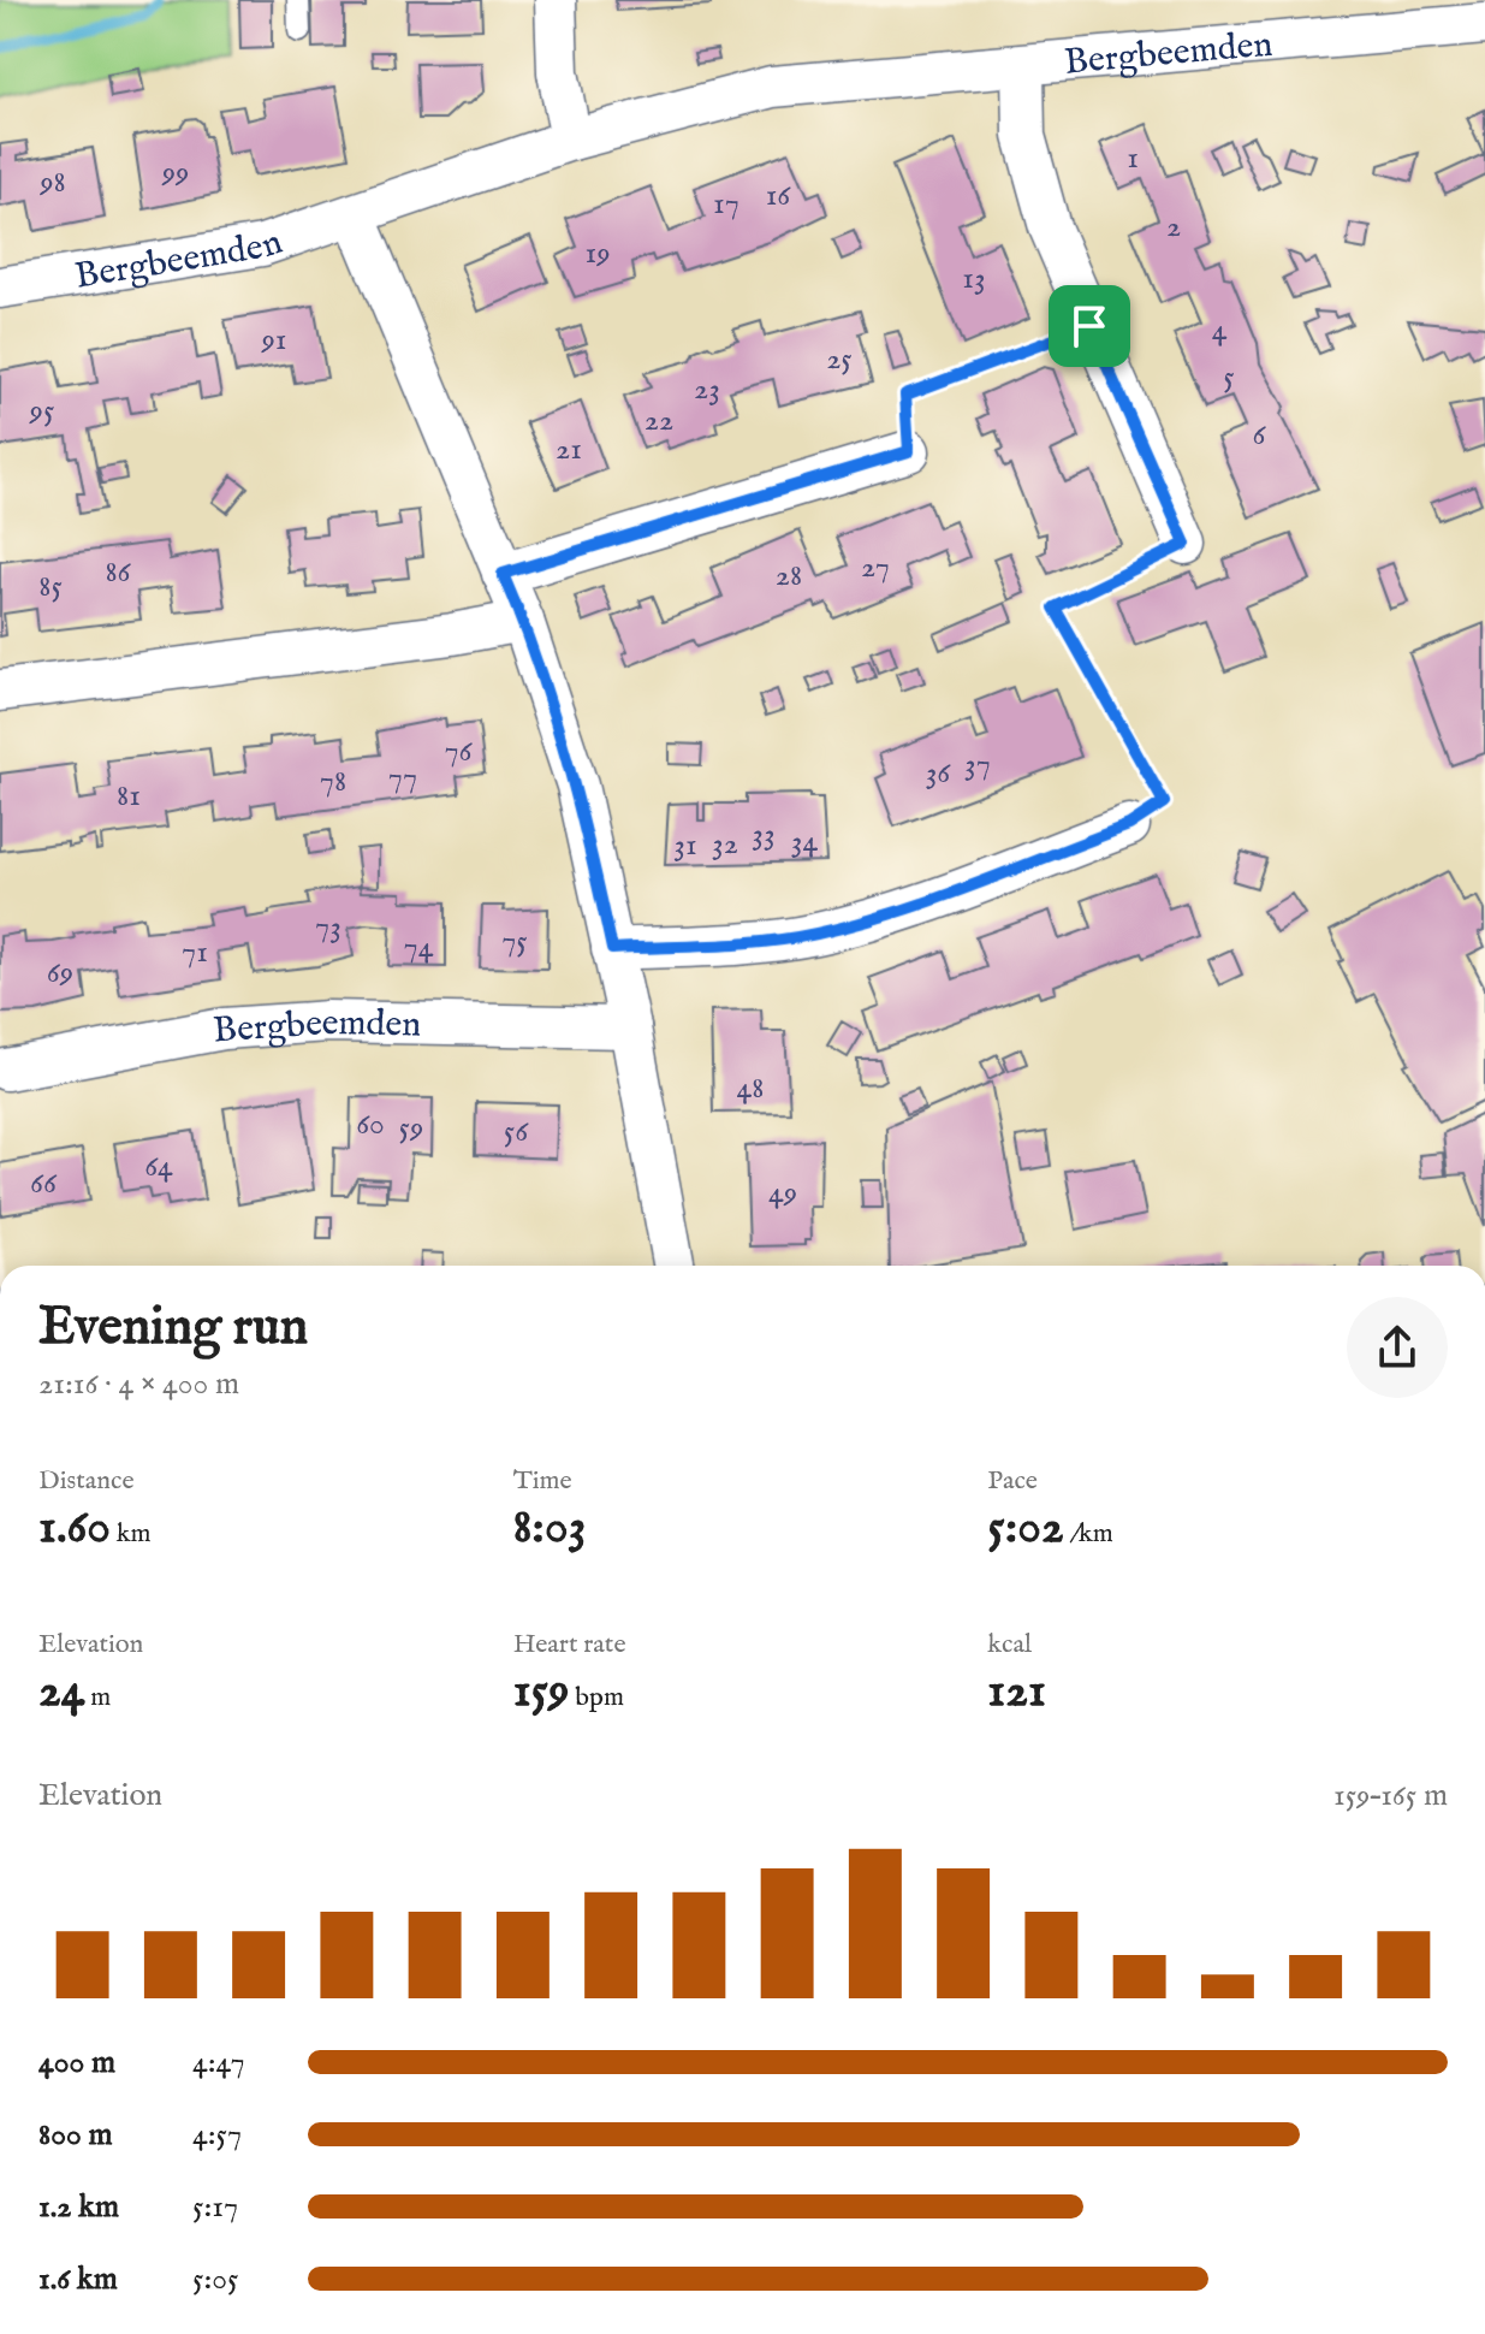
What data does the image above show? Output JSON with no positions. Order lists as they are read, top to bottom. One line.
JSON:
{"streets":{"street":["Bergbeemden"]},"house_numbers":["1","99","98","16","17","2","19","13","4","91","25","5","23","95","22","6","21","27","86","28","85","76","37","36","77","78","81","33","34","32","31","73","75","74","71","69","48","60","59","56","64","66","49"],"page":{"heading":["Evening run","21:16 · 4 × 400 m"],"stats":[["Distance","1.60 km"],["Time","8:03"],["Pace","5:02 /km"],["Elevation","24 m"],["Heart rate","159 bpm"],["kcal","121"]],"chart":["Elevation","159–165 m"],"list":[{"name":"400 m","note":"4:47"},{"name":"800 m","note":"4:57"},{"name":"1.2 km","note":"5:17"},{"name":"1.6 km","note":"5:05"}]}}
